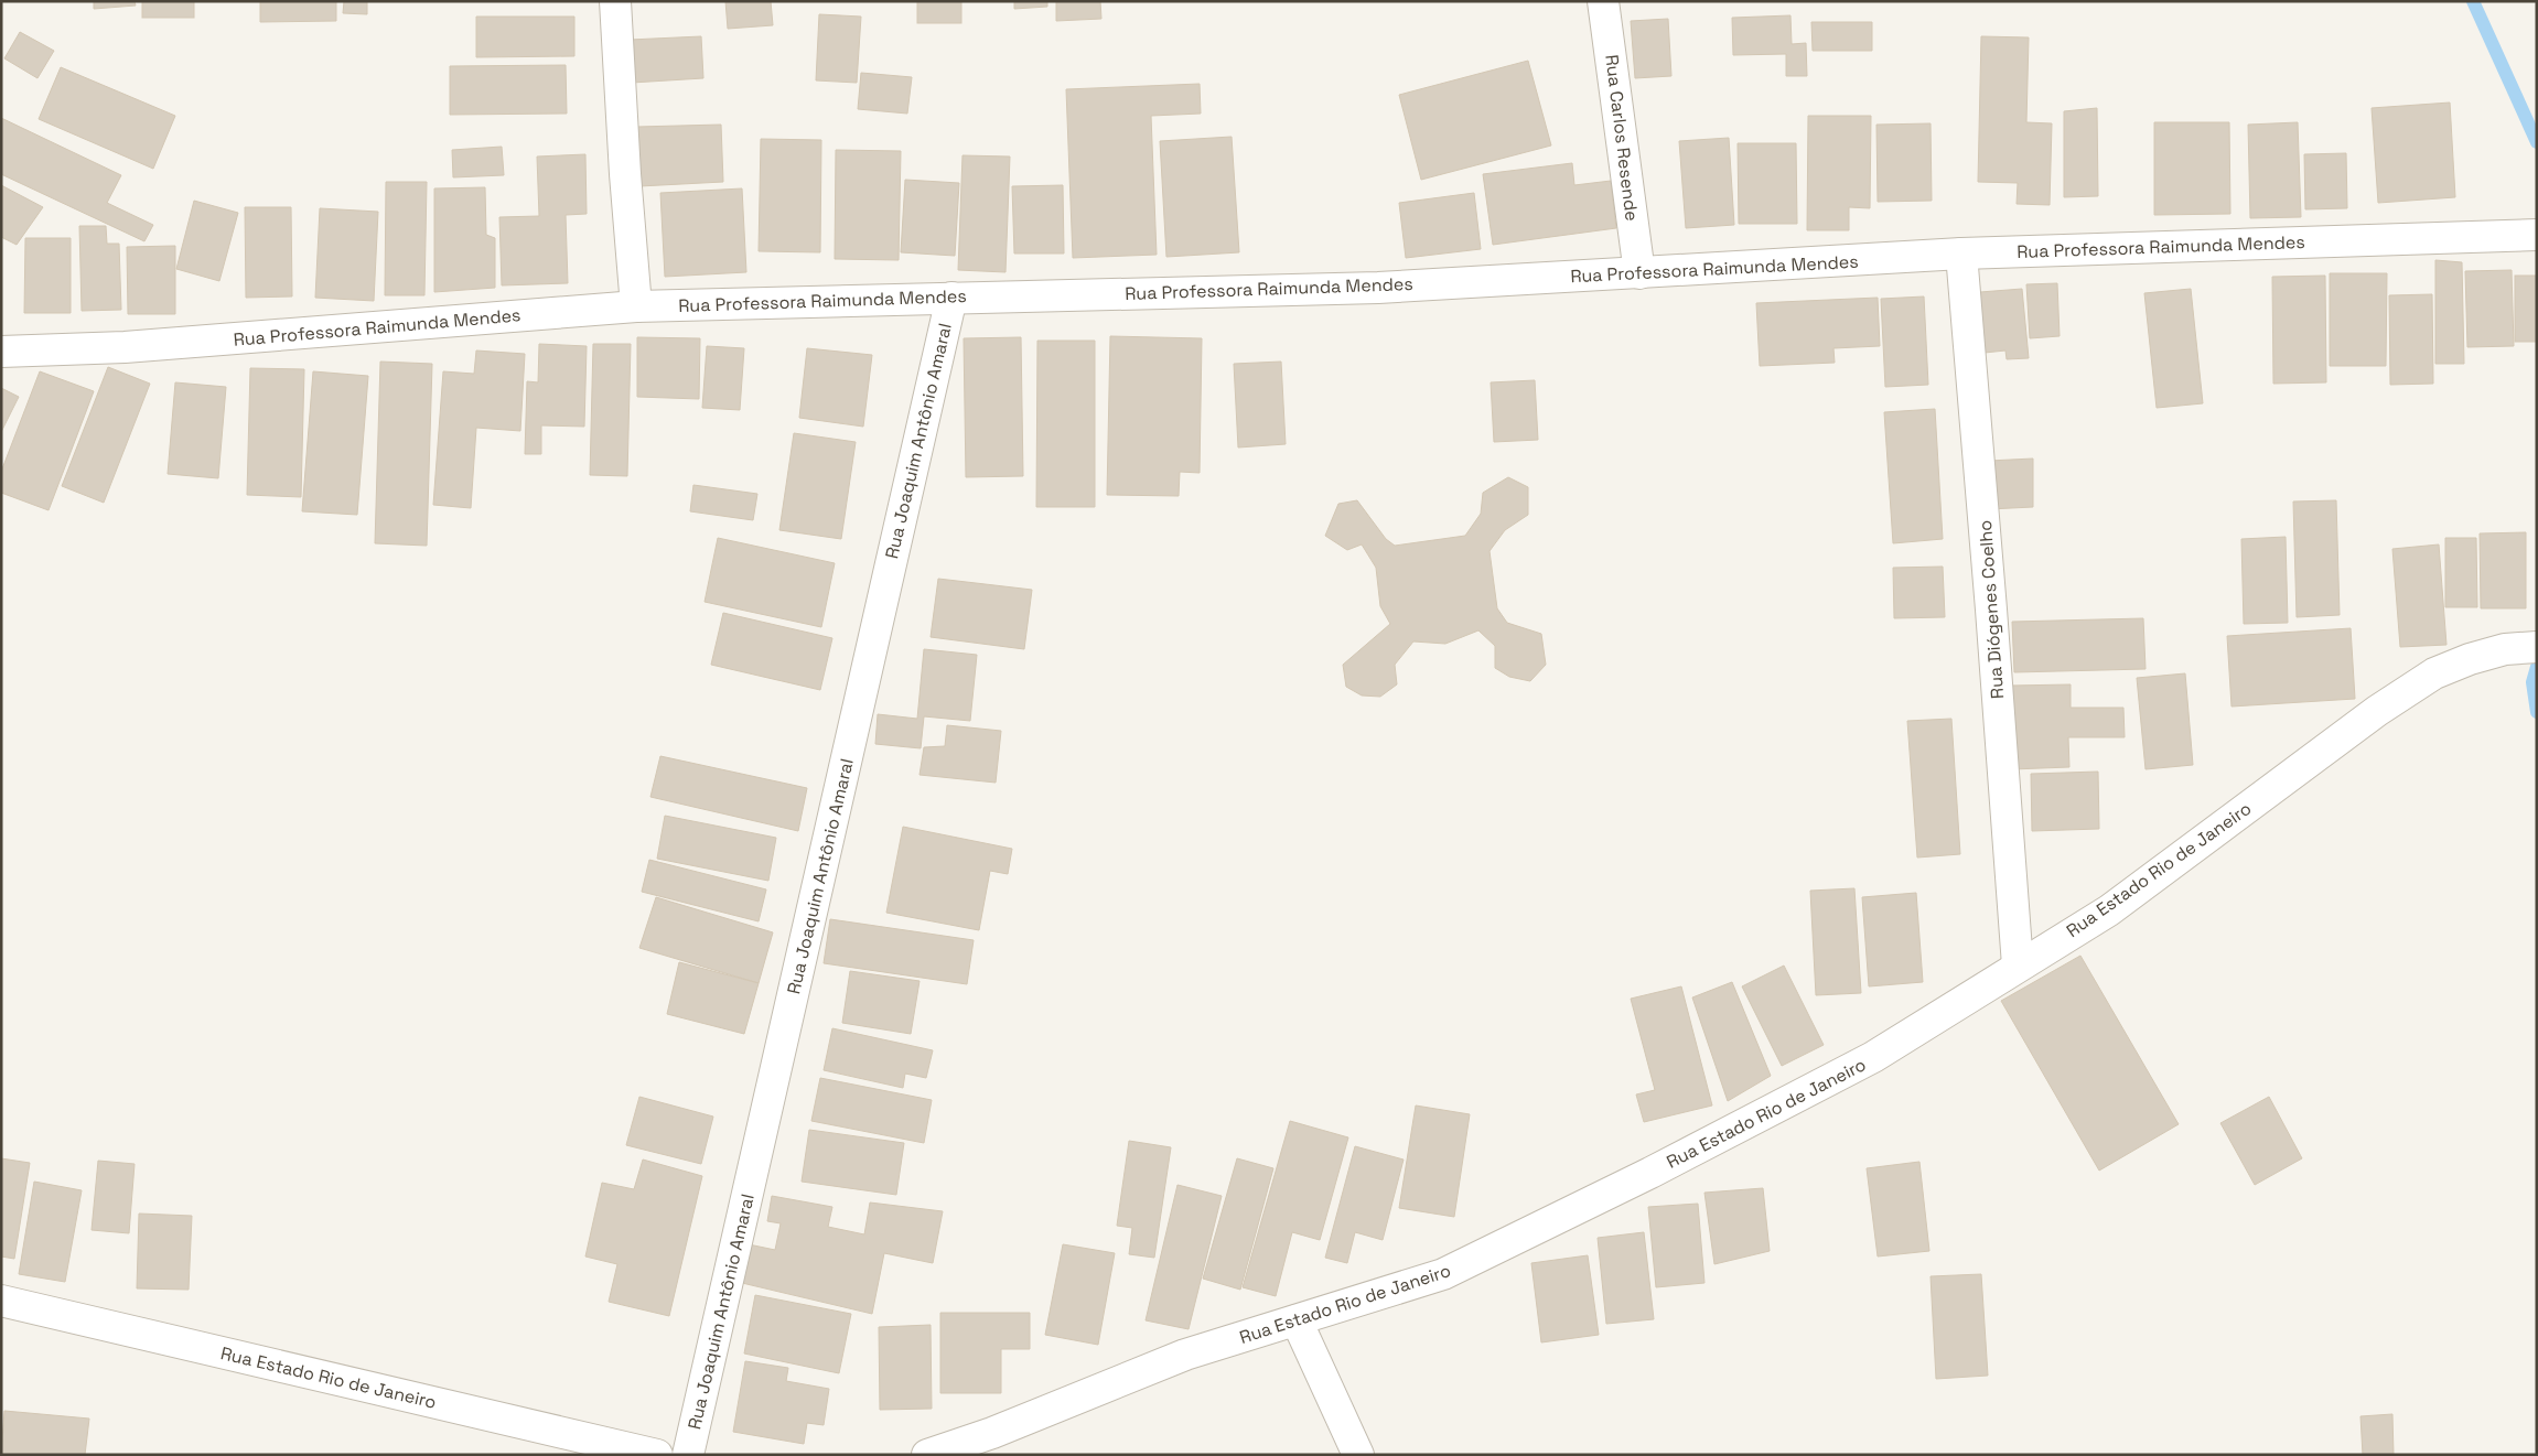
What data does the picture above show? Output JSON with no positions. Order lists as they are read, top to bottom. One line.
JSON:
{"streets":{"street":["Rua Carlos Resende","Rua Professora Raimunda Mendes","Rua Joaquim Antônio Amaral","Rua Diógenes Coelho","Rua Estado Rio de Janeiro"]},"crossings":[["Rua Carlos Resende","Rua Professora Raimunda Mendes"],["Rua Professora Raimunda Mendes","Rua Joaquim Antônio Amaral"],["Rua Professora Raimunda Mendes","Rua Diógenes Coelho"],["Rua Diógenes Coelho","Rua Estado Rio de Janeiro"]]}
